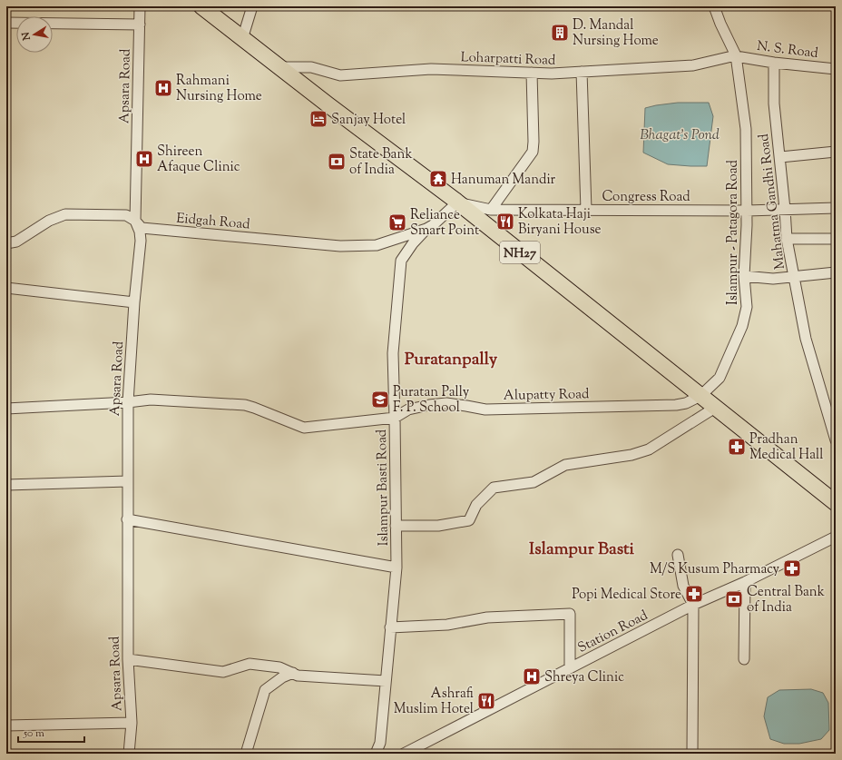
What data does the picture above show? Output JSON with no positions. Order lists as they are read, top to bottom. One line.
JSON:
{"streets":{"main road":["NH27"],"street":["N. S. Road","Loharpatti Road","Apsara Road","Congress Road","Mahatma Gandhi Road","Eidgah Road","Islampur - Patagora Road","Alupatty Road","Islampur Basti Road","Station Road"]},"crossings":[["N. S. Road","Loharpatti Road"],["N. S. Road","Mahatma Gandhi Road"],["N. S. Road","Islampur - Patagora Road"],["Loharpatti Road","Islampur - Patagora Road"],["Loharpatti Road","NH27"],["Apsara Road","Eidgah Road"],["Congress Road","Mahatma Gandhi Road"],["Congress Road","Islampur - Patagora Road"],["Congress Road","NH27"],["Eidgah Road","Islampur Basti Road"],["Islampur - Patagora Road","NH27"],["Islampur - Patagora Road","Alupatty Road"],["NH27","Alupatty Road"],["Alupatty Road","Islampur Basti Road"]],"districts":["Puratanpally","Islampur Basti"],"water":["Bhagat’s Pond"],"places":{"building":["D. Mandal Nursing Home"],"hospital":["Rahmani Nursing Home","Shireen Afaque Clinic","Shreya Clinic"],"hotel":["Sanjay Hotel"],"bank":["State Bank of India","Central Bank of India"],"temple":["Hanuman Mandir"],"restaurant":["Kolkata Haji Biryani House","Ashrafi Muslim Hotel"],"supermarket":["Reliance Smart Point"],"school or university":["Puratan Pally F. P. School"],"pharmacy":["Pradhan Medical Hall","M/S Kusum Pharmacy","Popi Medical Store"]},"scale_bar":"50 m","north":"left"}
